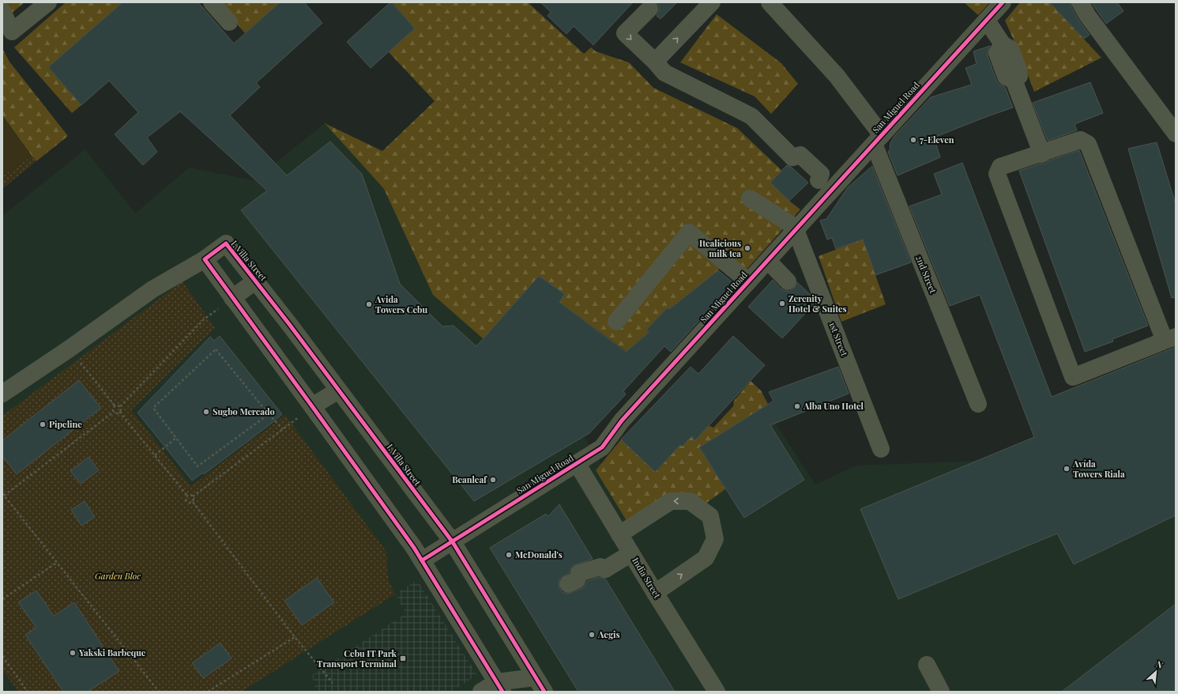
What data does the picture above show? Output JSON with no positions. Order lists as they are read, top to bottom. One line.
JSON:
{"streets":{"street":["San Miguel Road","I. Villa Street","2nd Street","1st Street","India Street"]},"crossings":[["San Miguel Road","I. Villa Street"],["San Miguel Road","2nd Street"],["San Miguel Road","1st Street"],["San Miguel Road","India Street"]],"parks":["Garden Bloc"],"places":{"other":["7-Eleven","Itealicious milk tea","Zerenity Hotel & Suites","Avida Towers Cebu","Alba Uno Hotel","Sugbo Mercado","Pipeline","Avída Towers Riala","Beanleaf","McDonald's","Aegis","Yakski Barbeque"],"transit":["Cebu IT Park Transport Terminal"]},"north":"top right"}
